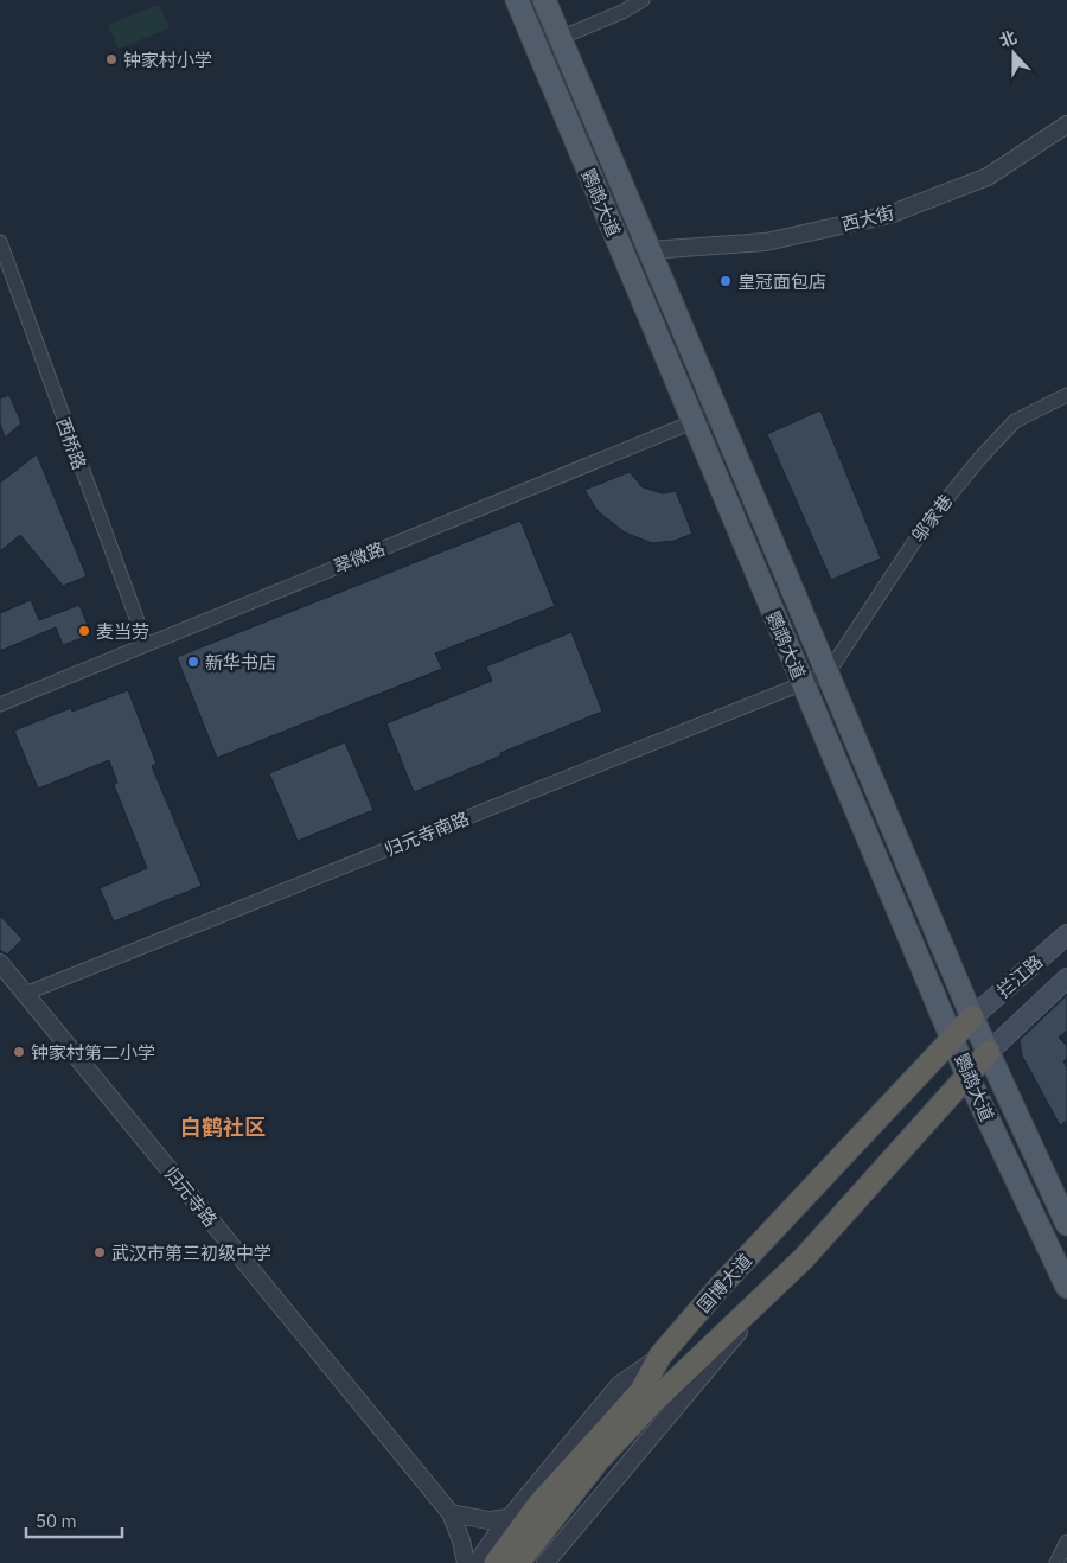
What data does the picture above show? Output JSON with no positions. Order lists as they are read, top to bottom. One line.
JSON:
{"streets":{"highway":["国博大道"],"main road":["鹦鹉大道","拦江路"],"street":["西大街","西桥路","邬家巷","翠微路","归元寺南路","归元寺路"]},"crossings":[["鹦鹉大道","西大街"],["鹦鹉大道","邬家巷"],["鹦鹉大道","翠微路"],["鹦鹉大道","归元寺南路"],["鹦鹉大道","拦江路"],["鹦鹉大道","国博大道"],["西桥路","翠微路"],["邬家巷","归元寺南路"],["归元寺南路","归元寺路"],["拦江路","国博大道"]],"districts":["白鹤社区"],"places":["钟家村小学","皇冠面包店","麦当劳","新华书店","钟家村第二小学","武汉市第三初级中学"],"scale_bar":"50 m","north":"top"}
